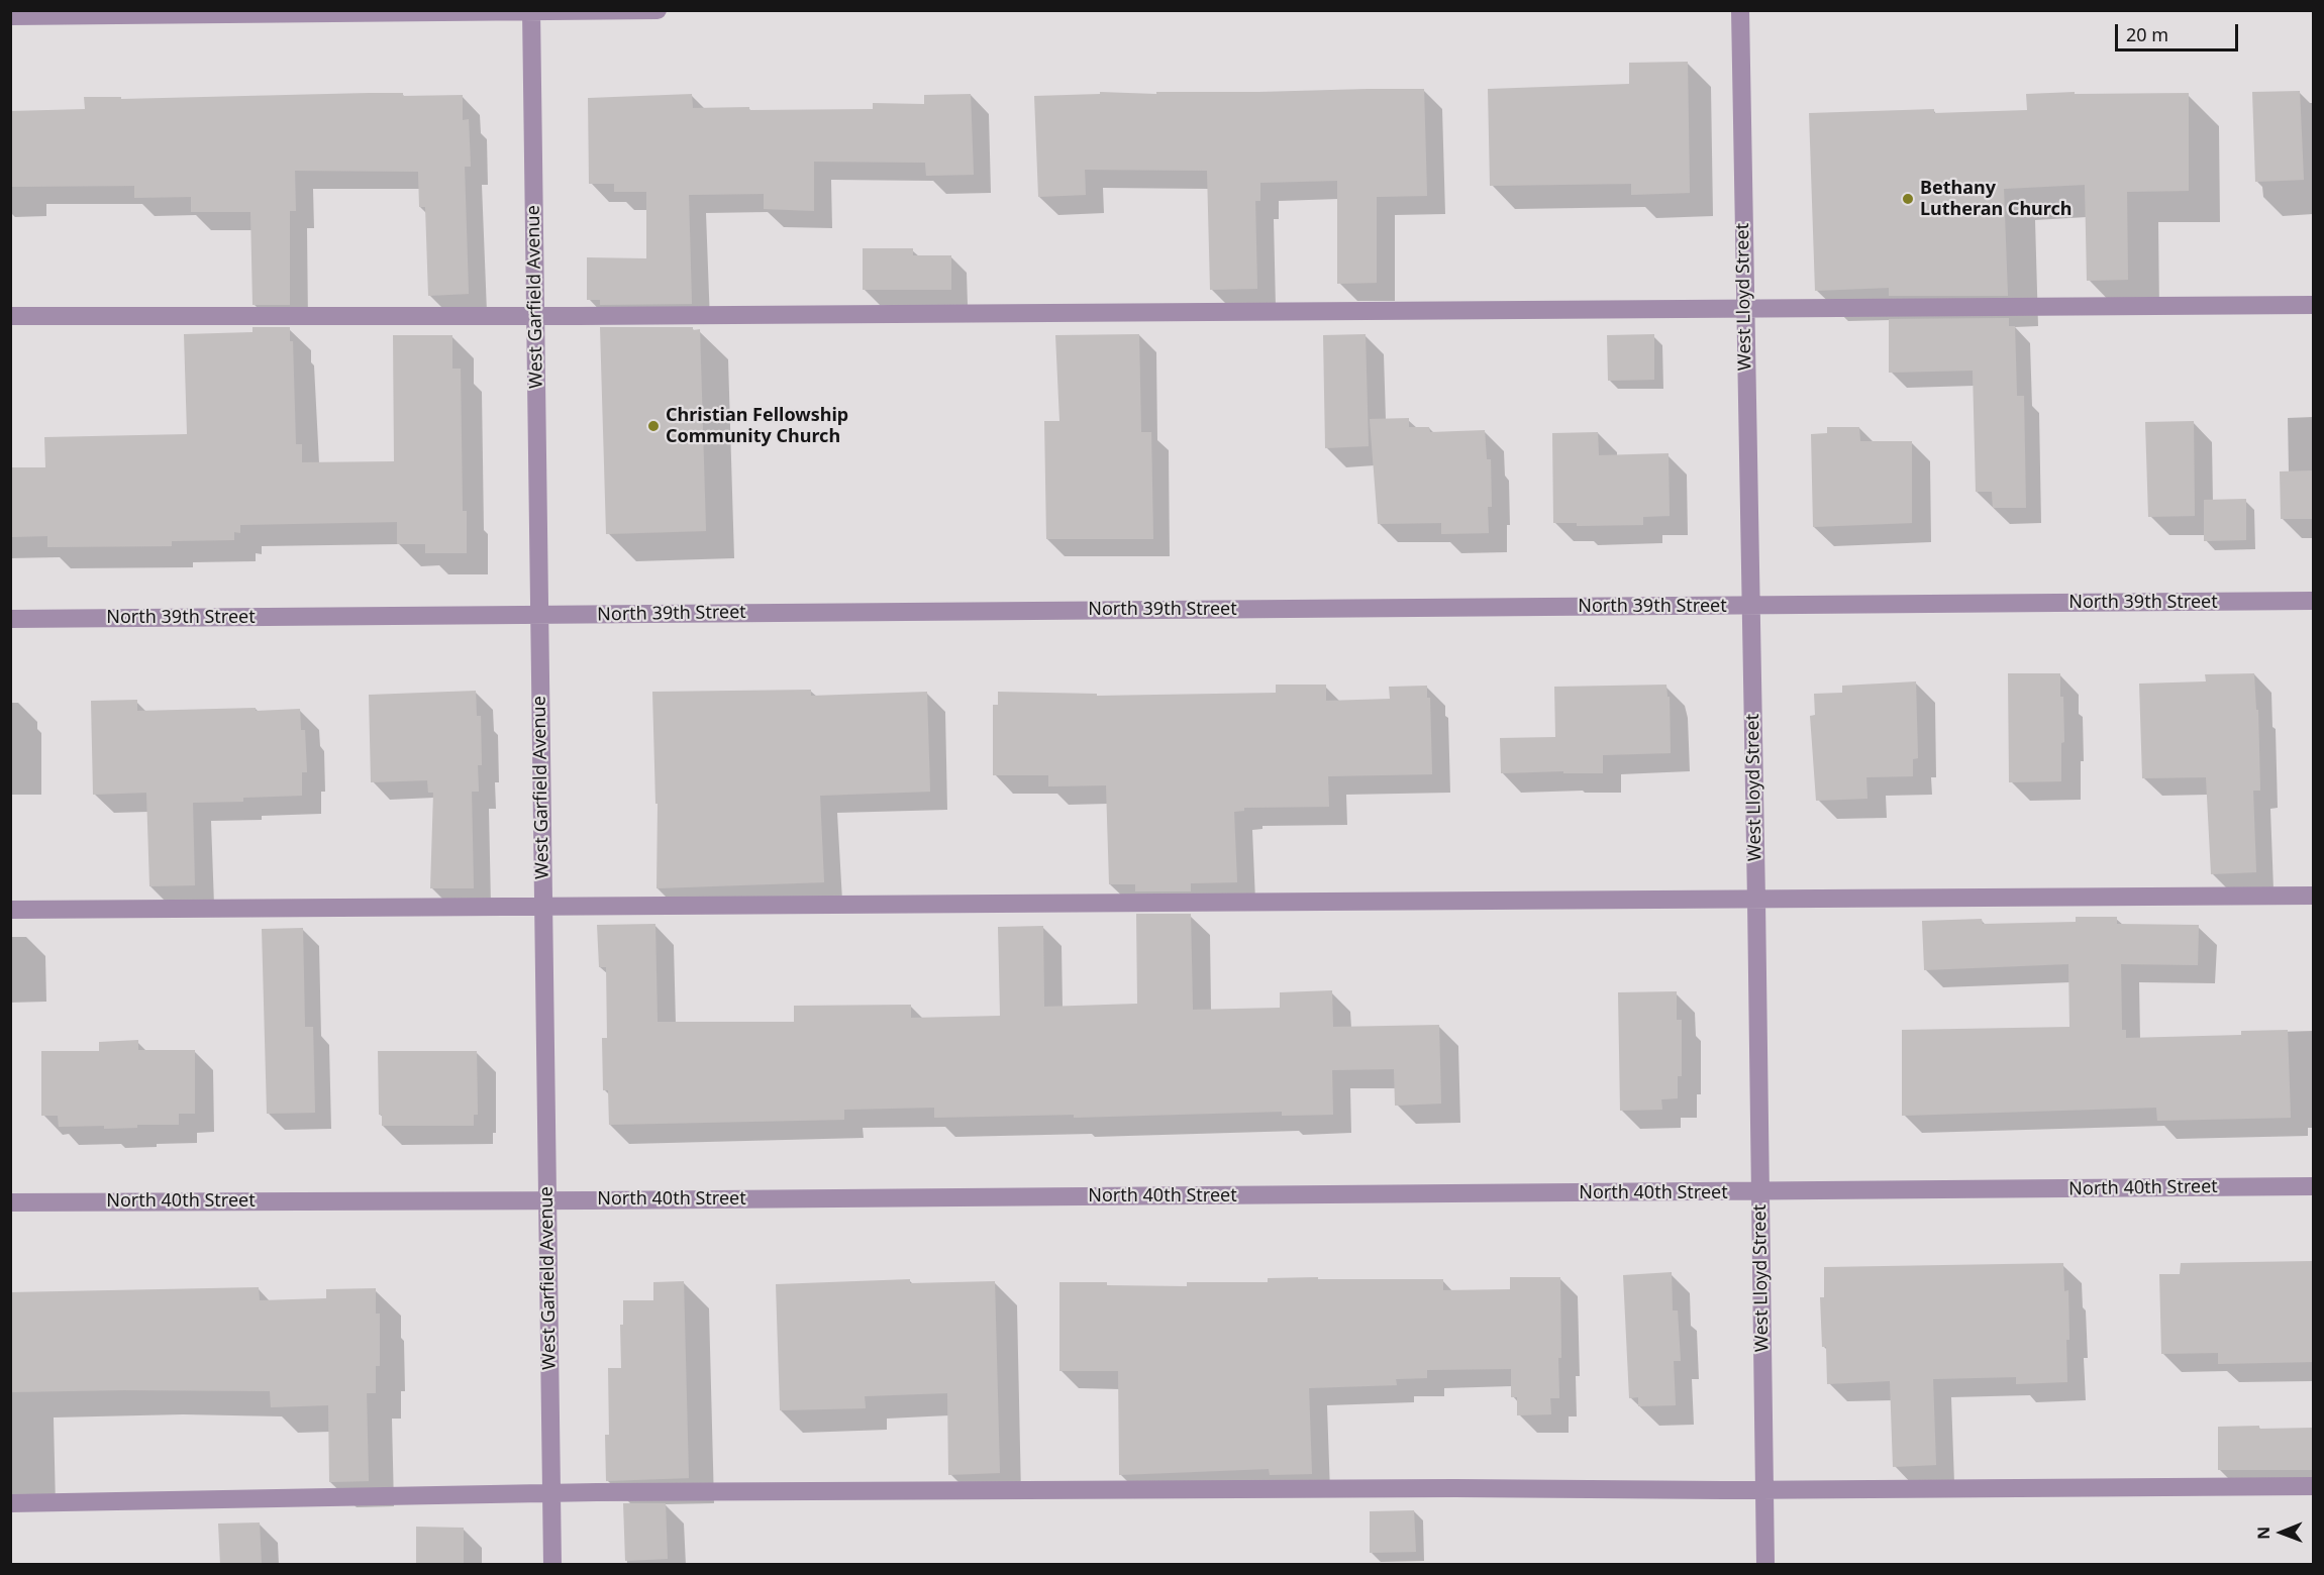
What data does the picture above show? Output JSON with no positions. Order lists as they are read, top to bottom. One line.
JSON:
{"streets":{"street":["West Garfield Avenue","West Lloyd Street","North 39th Street","North 40th Street"]},"crossings":[["West Garfield Avenue","North 39th Street"],["West Garfield Avenue","North 40th Street"],["West Lloyd Street","North 39th Street"],["West Lloyd Street","North 40th Street"]],"places":["Bethany Lutheran Church","Christian Fellowship Community Church"],"scale_bar":"20 m","north":"left"}
